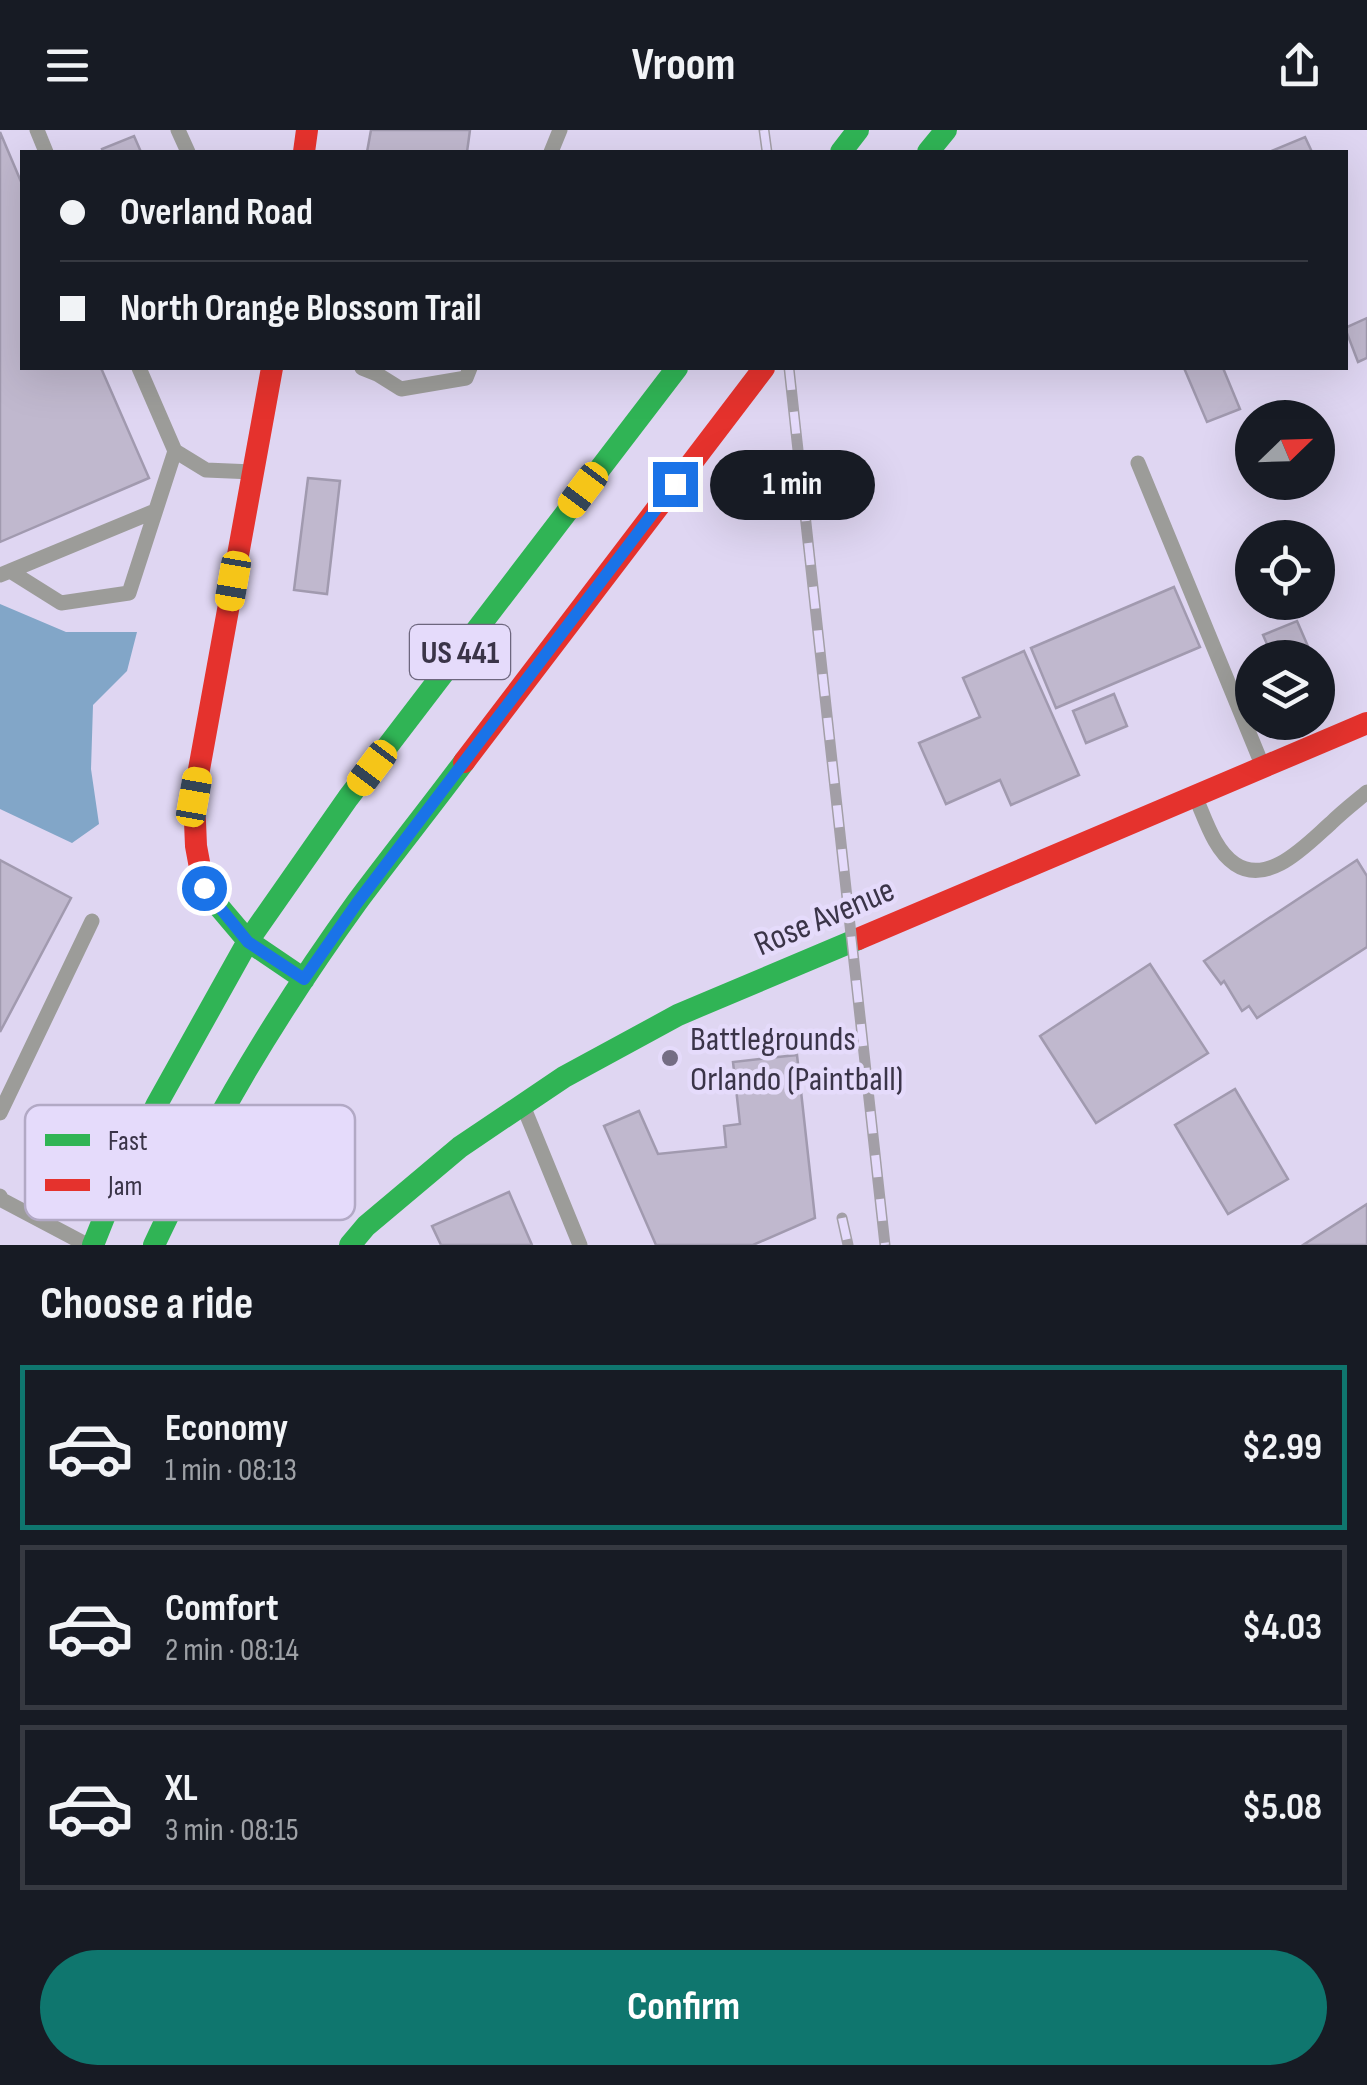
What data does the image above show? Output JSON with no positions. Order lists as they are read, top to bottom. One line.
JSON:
{"streets":{"main road":["US 441","Rose Avenue"]},"places":["Battlegrounds Orlando (Paintball)"],"legend":["Fast","Jam"],"north":"top right","page":{"header":"Vroom","banner":["Overland Road","North Orange Blossom Trail"],"bubble":"1 min","heading":"Choose a ride","list":[{"name":"Economy","note":"1 min · 08:13","value":"$2.99"},{"name":"Comfort","note":"2 min · 08:14","value":"$4.03"},{"name":"XL","note":"3 min · 08:15","value":"$5.08"}],"buttons":"Confirm"}}
